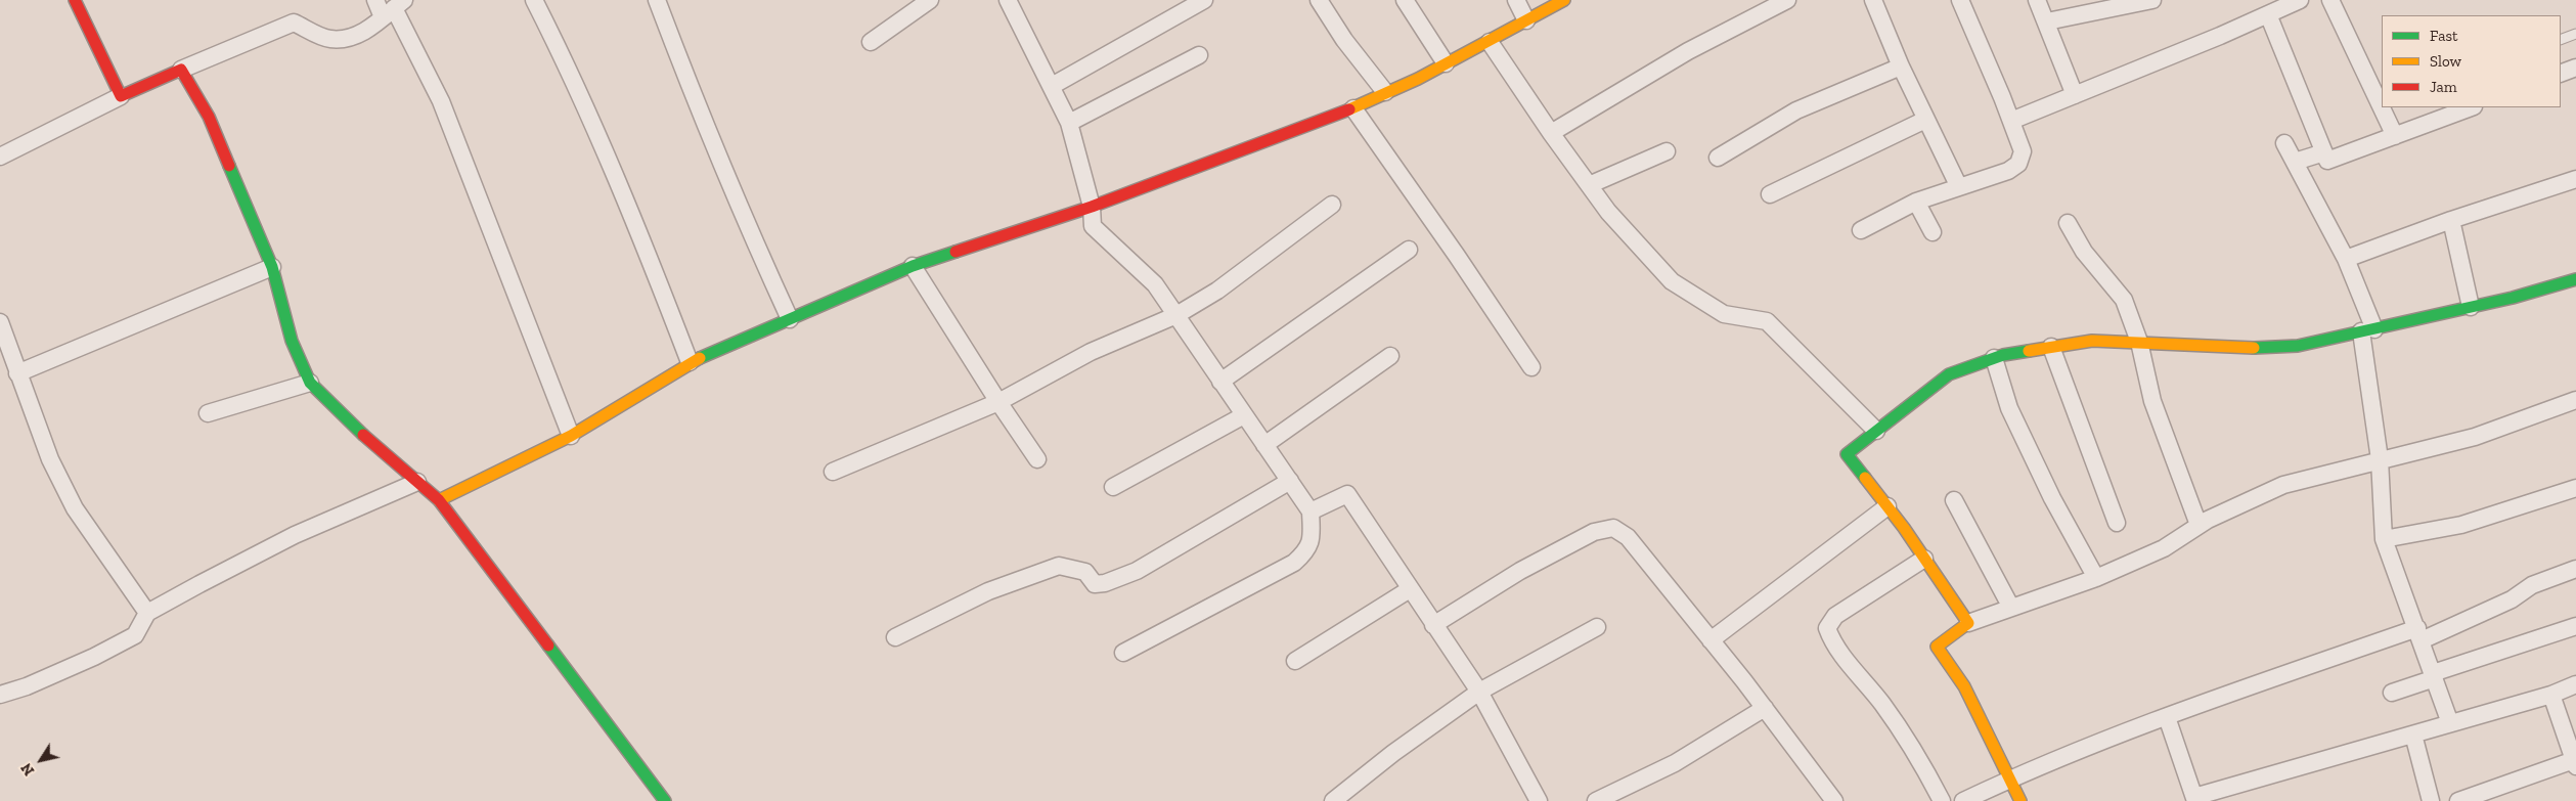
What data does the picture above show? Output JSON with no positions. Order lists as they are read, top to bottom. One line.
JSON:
{"legend":["Fast","Slow","Jam"],"north":"bottom left"}
